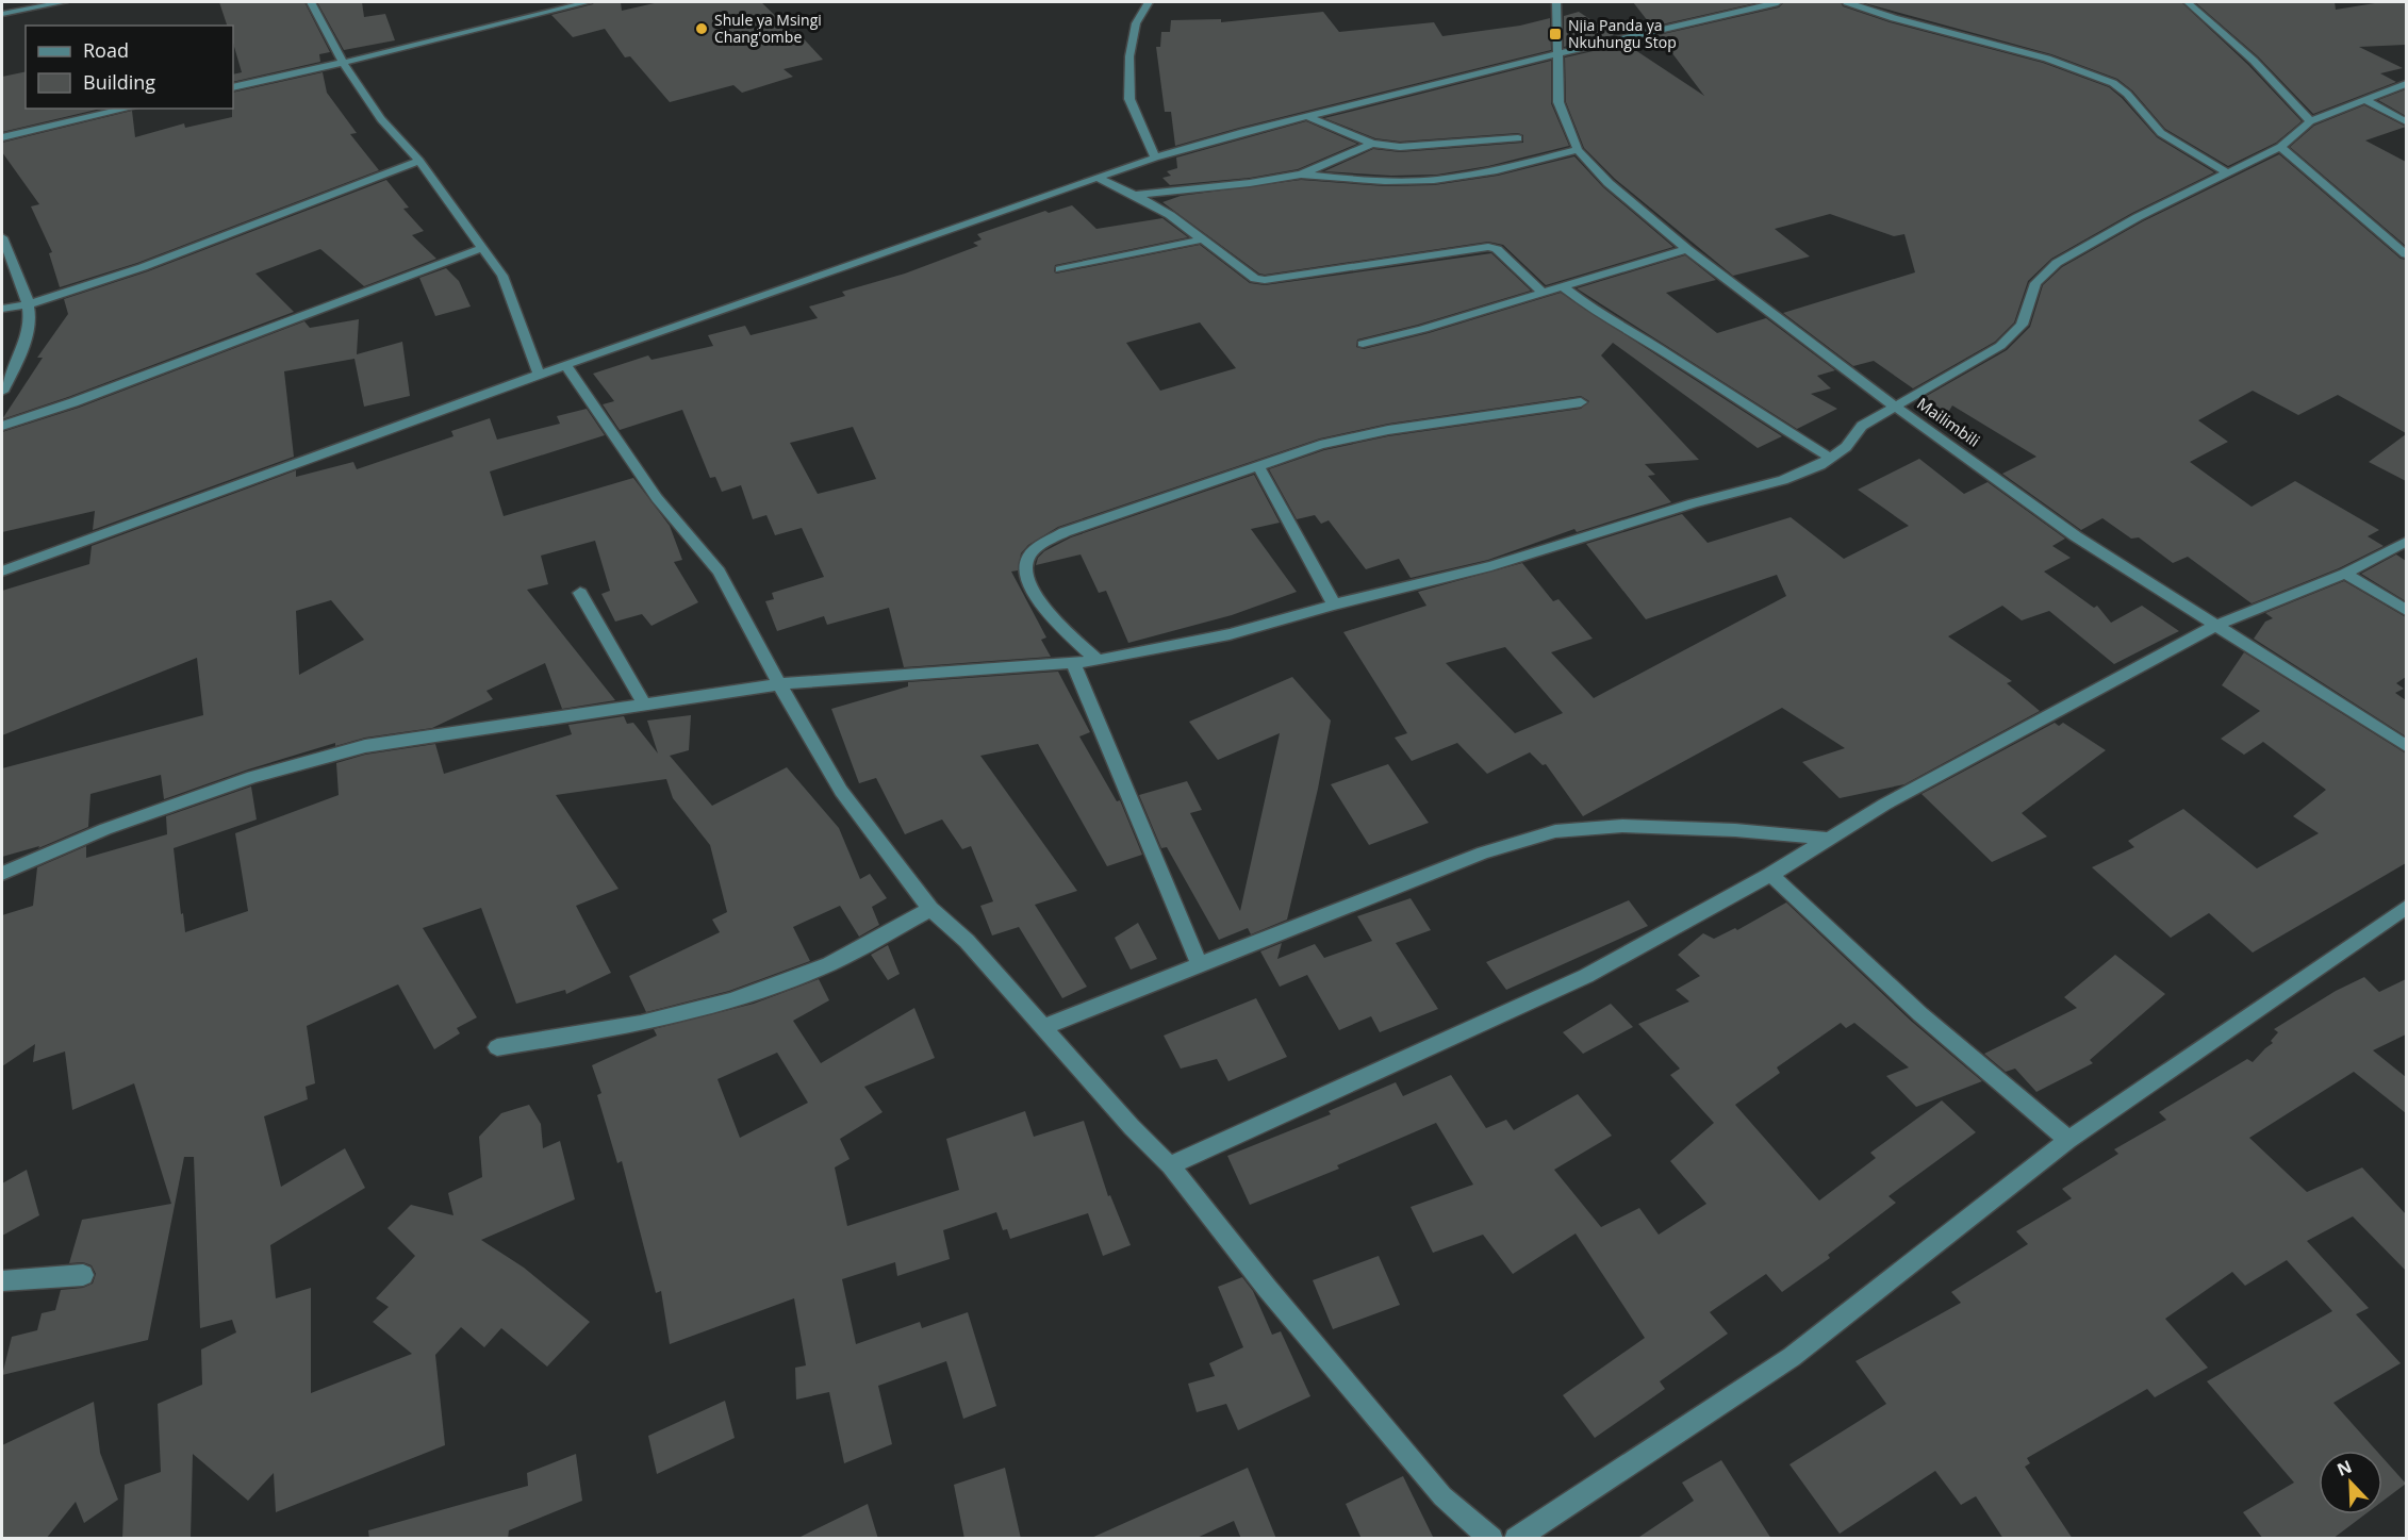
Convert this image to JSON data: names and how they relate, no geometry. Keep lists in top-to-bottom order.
{
  "streets": {
    "street": ["Mailimbili"]
  },
  "places": {
    "other": ["Shule ya Msingi Chang'ombe"],
    "transit": ["Njia Panda ya Nkuhungu Stop"]
  },
  "legend": ["Road", "Building"],
  "north": "top left"
}
